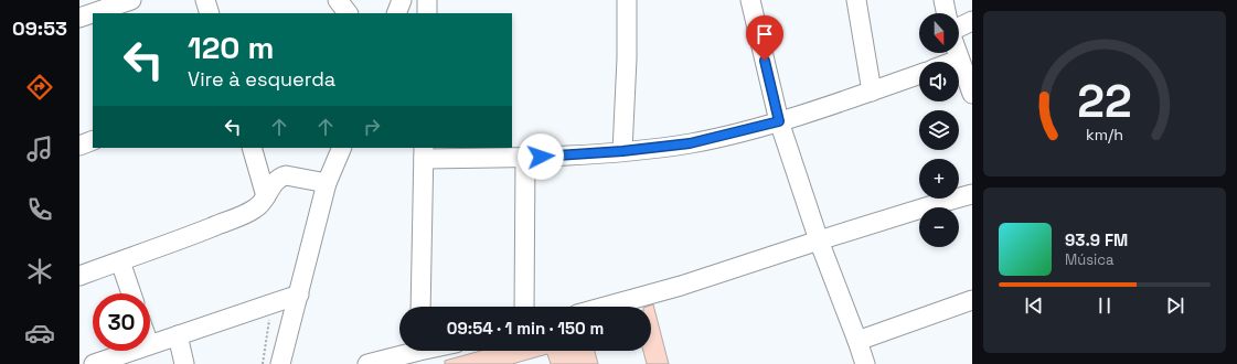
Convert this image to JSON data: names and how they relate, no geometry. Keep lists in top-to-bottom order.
{
  "north": "bottom",
  "page": {
    "tabs": "09:53",
    "map_buttons": ["+", "−"],
    "turn": ["120 m", "Vire à esquerda"],
    "song": ["93.9 FM", "Música"],
    "limit": "30",
    "trip": "09:54 · 1 min · 150 m",
    "gauge": ["22", "km/h"]
  }
}
